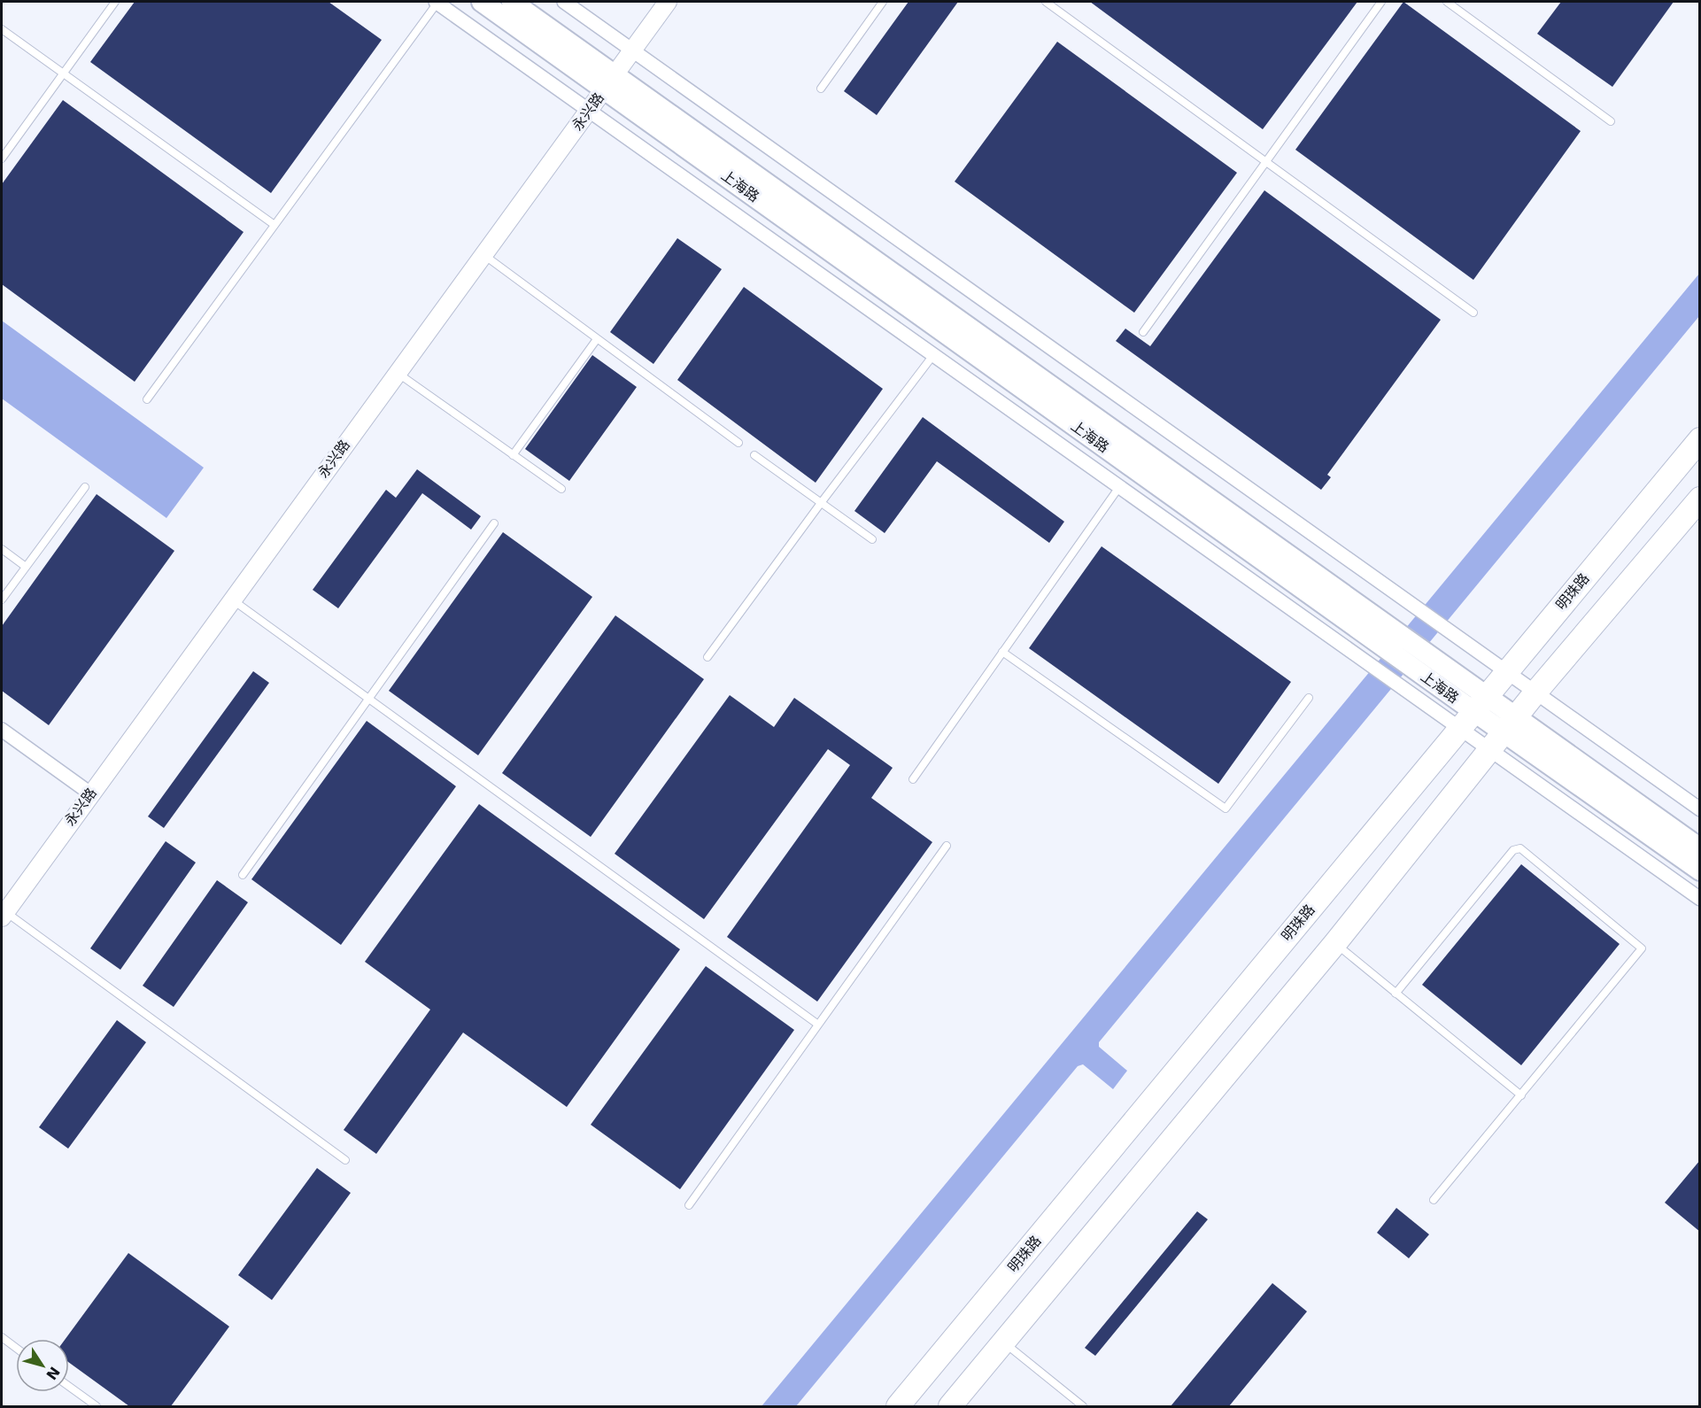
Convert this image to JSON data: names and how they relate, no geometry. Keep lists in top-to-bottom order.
{
  "streets": {
    "main road": ["上海路", "明珠路"],
    "street": ["永兴路"]
  },
  "crossings": [
    ["永兴路", "上海路"],
    ["上海路", "明珠路"]
  ],
  "north": "bottom right"
}
